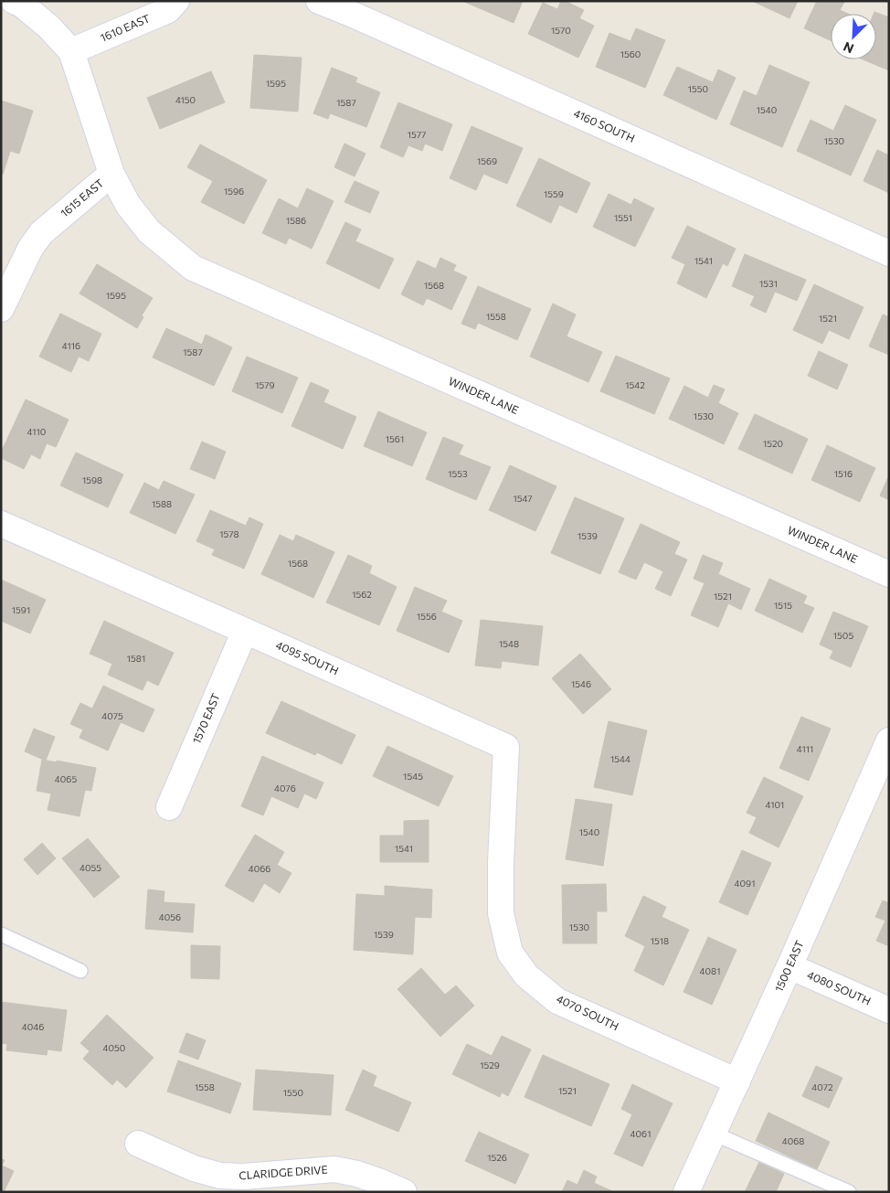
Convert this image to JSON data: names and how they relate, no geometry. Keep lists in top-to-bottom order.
{
  "streets": {
    "street": [
      "1610 EAST",
      "4160 SOUTH",
      "1615 EAST",
      "WINDER LANE",
      "4095 SOUTH",
      "1570 EAST",
      "1500 EAST",
      "4080 SOUTH",
      "4070 SOUTH",
      "CLARIDGE DRIVE"
    ]
  },
  "crossings": [
    ["1610 EAST", "1615 EAST"],
    ["1615 EAST", "WINDER LANE"],
    ["4095 SOUTH", "1570 EAST"],
    ["4095 SOUTH", "4070 SOUTH"],
    ["1500 EAST", "4080 SOUTH"],
    ["1500 EAST", "4070 SOUTH"]
  ],
  "house_numbers": [
    "1570",
    "1560",
    "1595",
    "1550",
    "4150",
    "1587",
    "1540",
    "1577",
    "1530",
    "1569",
    "1596",
    "1559",
    "1551",
    "1586",
    "1541",
    "1531",
    "1568",
    "1595",
    "1558",
    "1521",
    "4116",
    "1587",
    "1579",
    "1542",
    "1530",
    "4110",
    "1561",
    "1520",
    "1553",
    "1516",
    "1598",
    "1547",
    "1588",
    "1578",
    "1539",
    "1568",
    "1562",
    "1521",
    "1515",
    "1591",
    "1556",
    "1505",
    "1548",
    "1581",
    "1546",
    "4075",
    "4111",
    "1544",
    "1545",
    "4065",
    "4076",
    "4101",
    "1540",
    "1541",
    "4055",
    "4066",
    "4091",
    "4056",
    "1530",
    "1539",
    "1518",
    "4081",
    "4046",
    "4050",
    "1529",
    "1558",
    "4072",
    "1521",
    "1550",
    "4061",
    "4068",
    "1526"
  ],
  "north": "bottom left"
}
